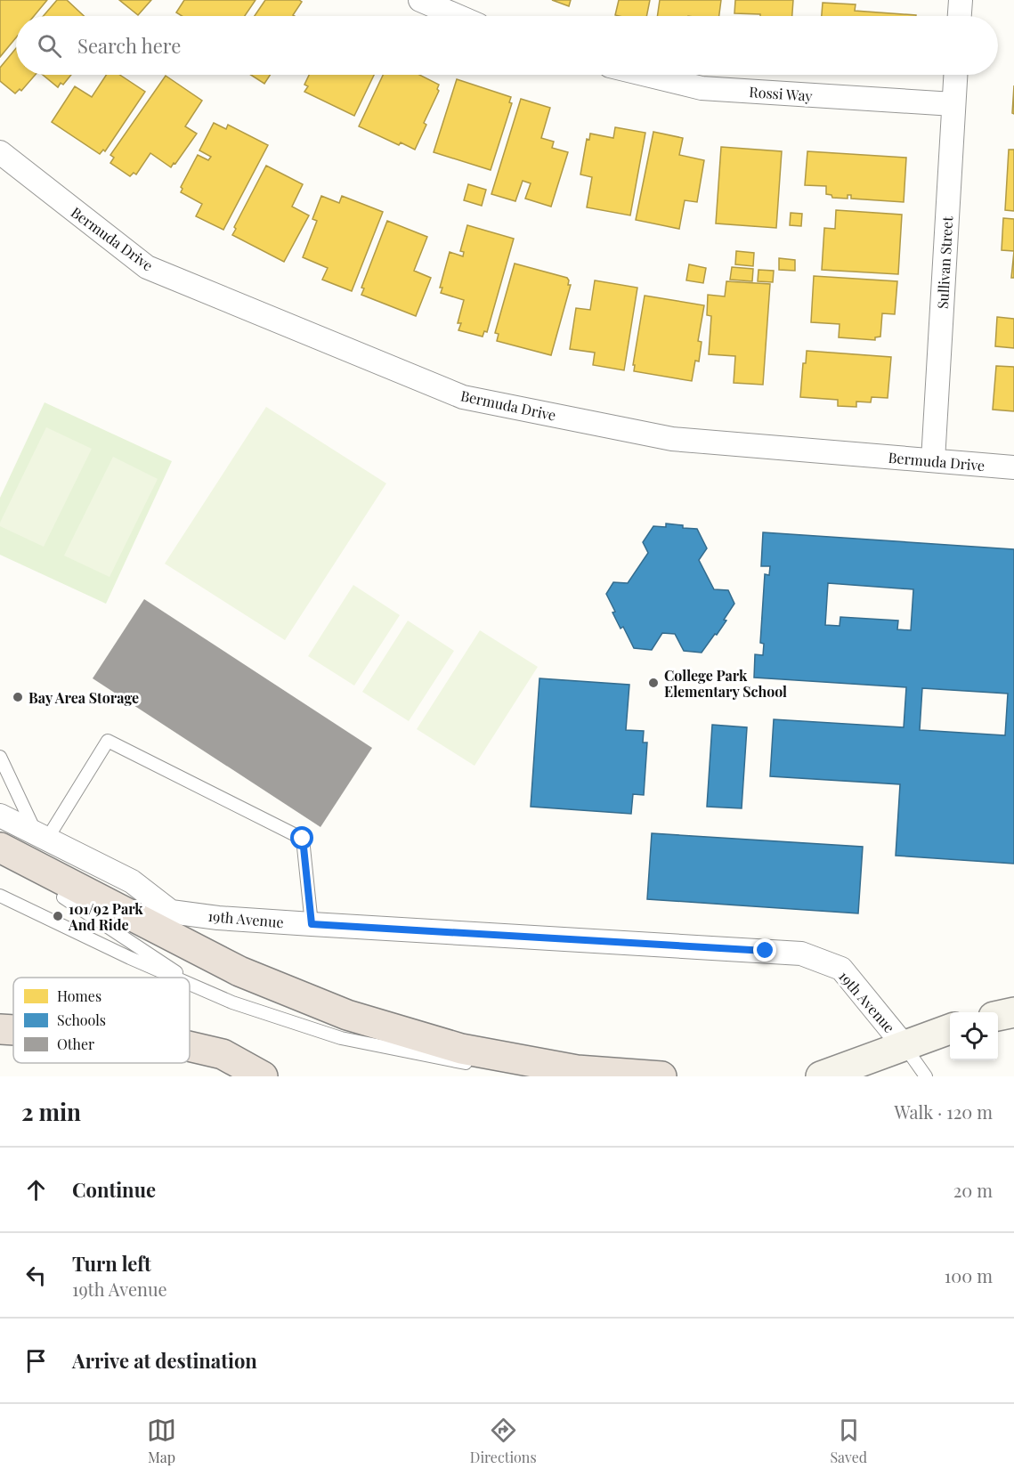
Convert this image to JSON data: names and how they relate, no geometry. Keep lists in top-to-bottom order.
{
  "streets": {
    "main road": ["19th Avenue"],
    "street": ["Rossi Way", "Bermuda Drive", "Sullivan Street"]
  },
  "crossings": [
    ["Rossi Way", "Sullivan Street"],
    ["Bermuda Drive", "Sullivan Street"]
  ],
  "places": ["College Park Elementary School", "Bay Area Storage", "101/92 Park And Ride"],
  "legend": ["Homes", "Schools", "Other"],
  "page": {
    "search": "Search here",
    "heading": ["2 min", "Walk · 120 m"],
    "list": [
      ["Continue", "20 m"],
      ["Turn left", "19th Avenue", "100 m"],
      "Arrive at destination"
    ],
    "nav": ["Map", "Directions", "Saved"]
  }
}
